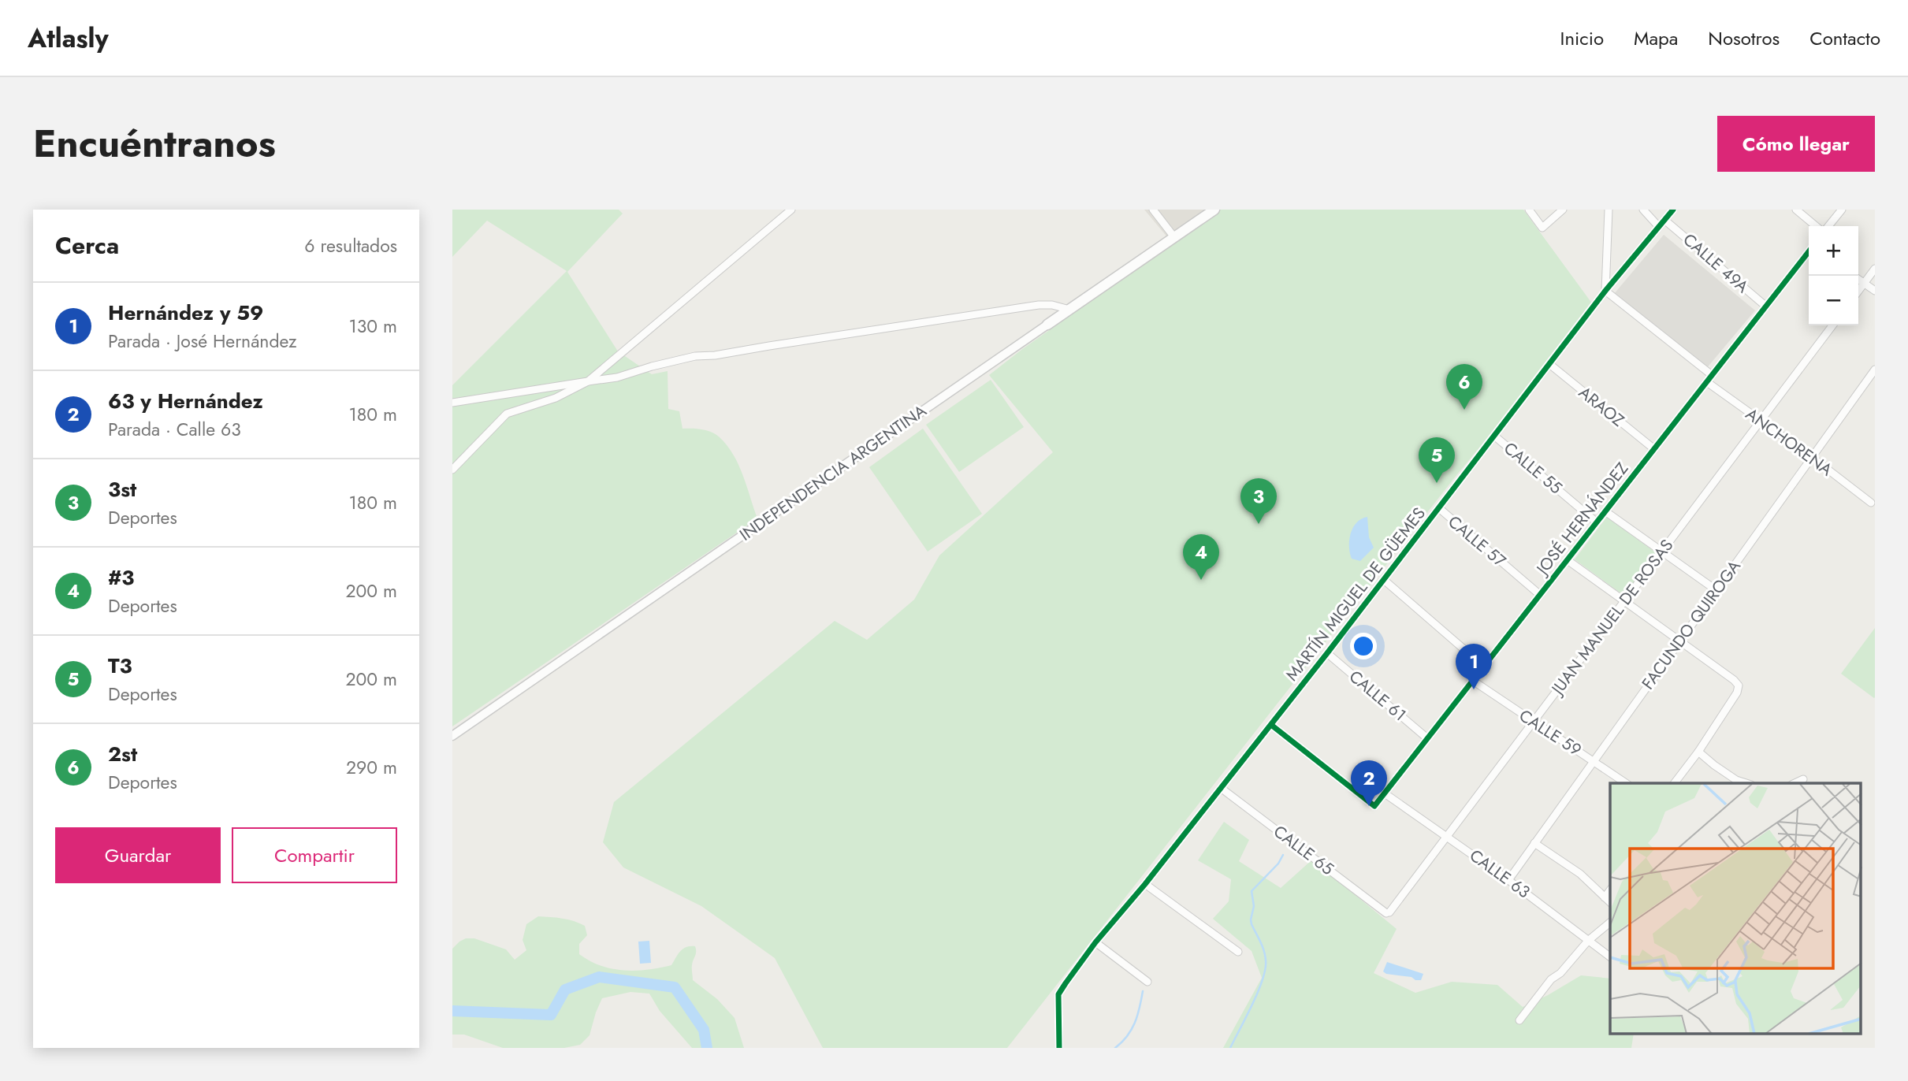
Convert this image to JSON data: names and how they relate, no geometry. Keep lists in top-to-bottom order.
{
  "streets": {
    "main road": ["INDEPENDENCIA ARGENTINA"],
    "street": [
      "CALLE 49A",
      "ARAOZ",
      "ANCHORENA",
      "CALLE 55",
      "JOSÉ HERNÁNDEZ",
      "CALLE 57",
      "MARTÍN MIGUEL DE GÜEMES",
      "JUAN MANUEL DE ROSAS",
      "FACUNDO QUIROGA",
      "CALLE 61",
      "CALLE 59",
      "CALLE 65",
      "CALLE 63"
    ]
  },
  "crossings": [
    ["CALLE 49A", "JOSÉ HERNÁNDEZ"],
    ["CALLE 49A", "MARTÍN MIGUEL DE GÜEMES"],
    ["ARAOZ", "JOSÉ HERNÁNDEZ"],
    ["ARAOZ", "MARTÍN MIGUEL DE GÜEMES"],
    ["ANCHORENA", "JOSÉ HERNÁNDEZ"],
    ["ANCHORENA", "JUAN MANUEL DE ROSAS"],
    ["ANCHORENA", "FACUNDO QUIROGA"],
    ["CALLE 55", "JOSÉ HERNÁNDEZ"],
    ["CALLE 55", "MARTÍN MIGUEL DE GÜEMES"],
    ["JOSÉ HERNÁNDEZ", "CALLE 57"],
    ["JOSÉ HERNÁNDEZ", "MARTÍN MIGUEL DE GÜEMES"],
    ["JOSÉ HERNÁNDEZ", "CALLE 61"],
    ["JOSÉ HERNÁNDEZ", "CALLE 59"],
    ["JOSÉ HERNÁNDEZ", "CALLE 63"],
    ["CALLE 57", "MARTÍN MIGUEL DE GÜEMES"],
    ["MARTÍN MIGUEL DE GÜEMES", "CALLE 61"],
    ["MARTÍN MIGUEL DE GÜEMES", "CALLE 65"],
    ["JUAN MANUEL DE ROSAS", "CALLE 59"],
    ["JUAN MANUEL DE ROSAS", "CALLE 65"],
    ["JUAN MANUEL DE ROSAS", "CALLE 63"],
    ["FACUNDO QUIROGA", "CALLE 59"],
    ["FACUNDO QUIROGA", "CALLE 63"]
  ],
  "page": {
    "header": "Atlasly",
    "nav": [
      "Inicio",
      "Mapa",
      "Nosotros",
      "Contacto"
    ],
    "title": "Encuéntranos",
    "buttons": [
      "Cómo llegar",
      ["Guardar", "Compartir"]
    ],
    "heading": ["Cerca", "6 resultados"],
    "map_buttons": ["+", "−"],
    "list": [
      {
        "mark": "1",
        "name": "Hernández y 59",
        "note": "Parada · José Hernández",
        "value": "130 m"
      },
      {
        "mark": "2",
        "name": "63 y Hernández",
        "note": "Parada · Calle 63",
        "value": "180 m"
      },
      {
        "mark": "3",
        "name": "3st",
        "note": "Deportes",
        "value": "180 m"
      },
      {
        "mark": "4",
        "name": "#3",
        "note": "Deportes",
        "value": "200 m"
      },
      {
        "mark": "5",
        "name": "T3",
        "note": "Deportes",
        "value": "200 m"
      },
      {
        "mark": "6",
        "name": "2st",
        "note": "Deportes",
        "value": "290 m"
      }
    ],
    "pins": [
      "6",
      "5",
      "3",
      "4",
      "1",
      "2"
    ]
  }
}
